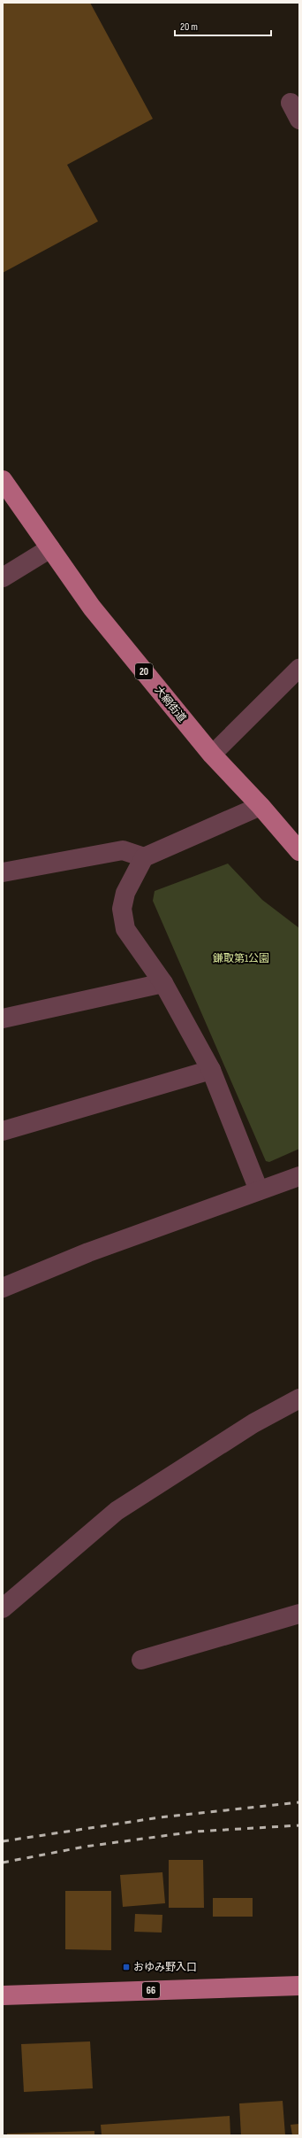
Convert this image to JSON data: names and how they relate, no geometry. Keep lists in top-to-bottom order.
{
  "streets": {
    "main road": ["20", "大網街道", "66"]
  },
  "parks": ["鎌取第1公園"],
  "places": {
    "transit": ["おゆみ野入口"]
  },
  "scale_bar": "20 m"
}
